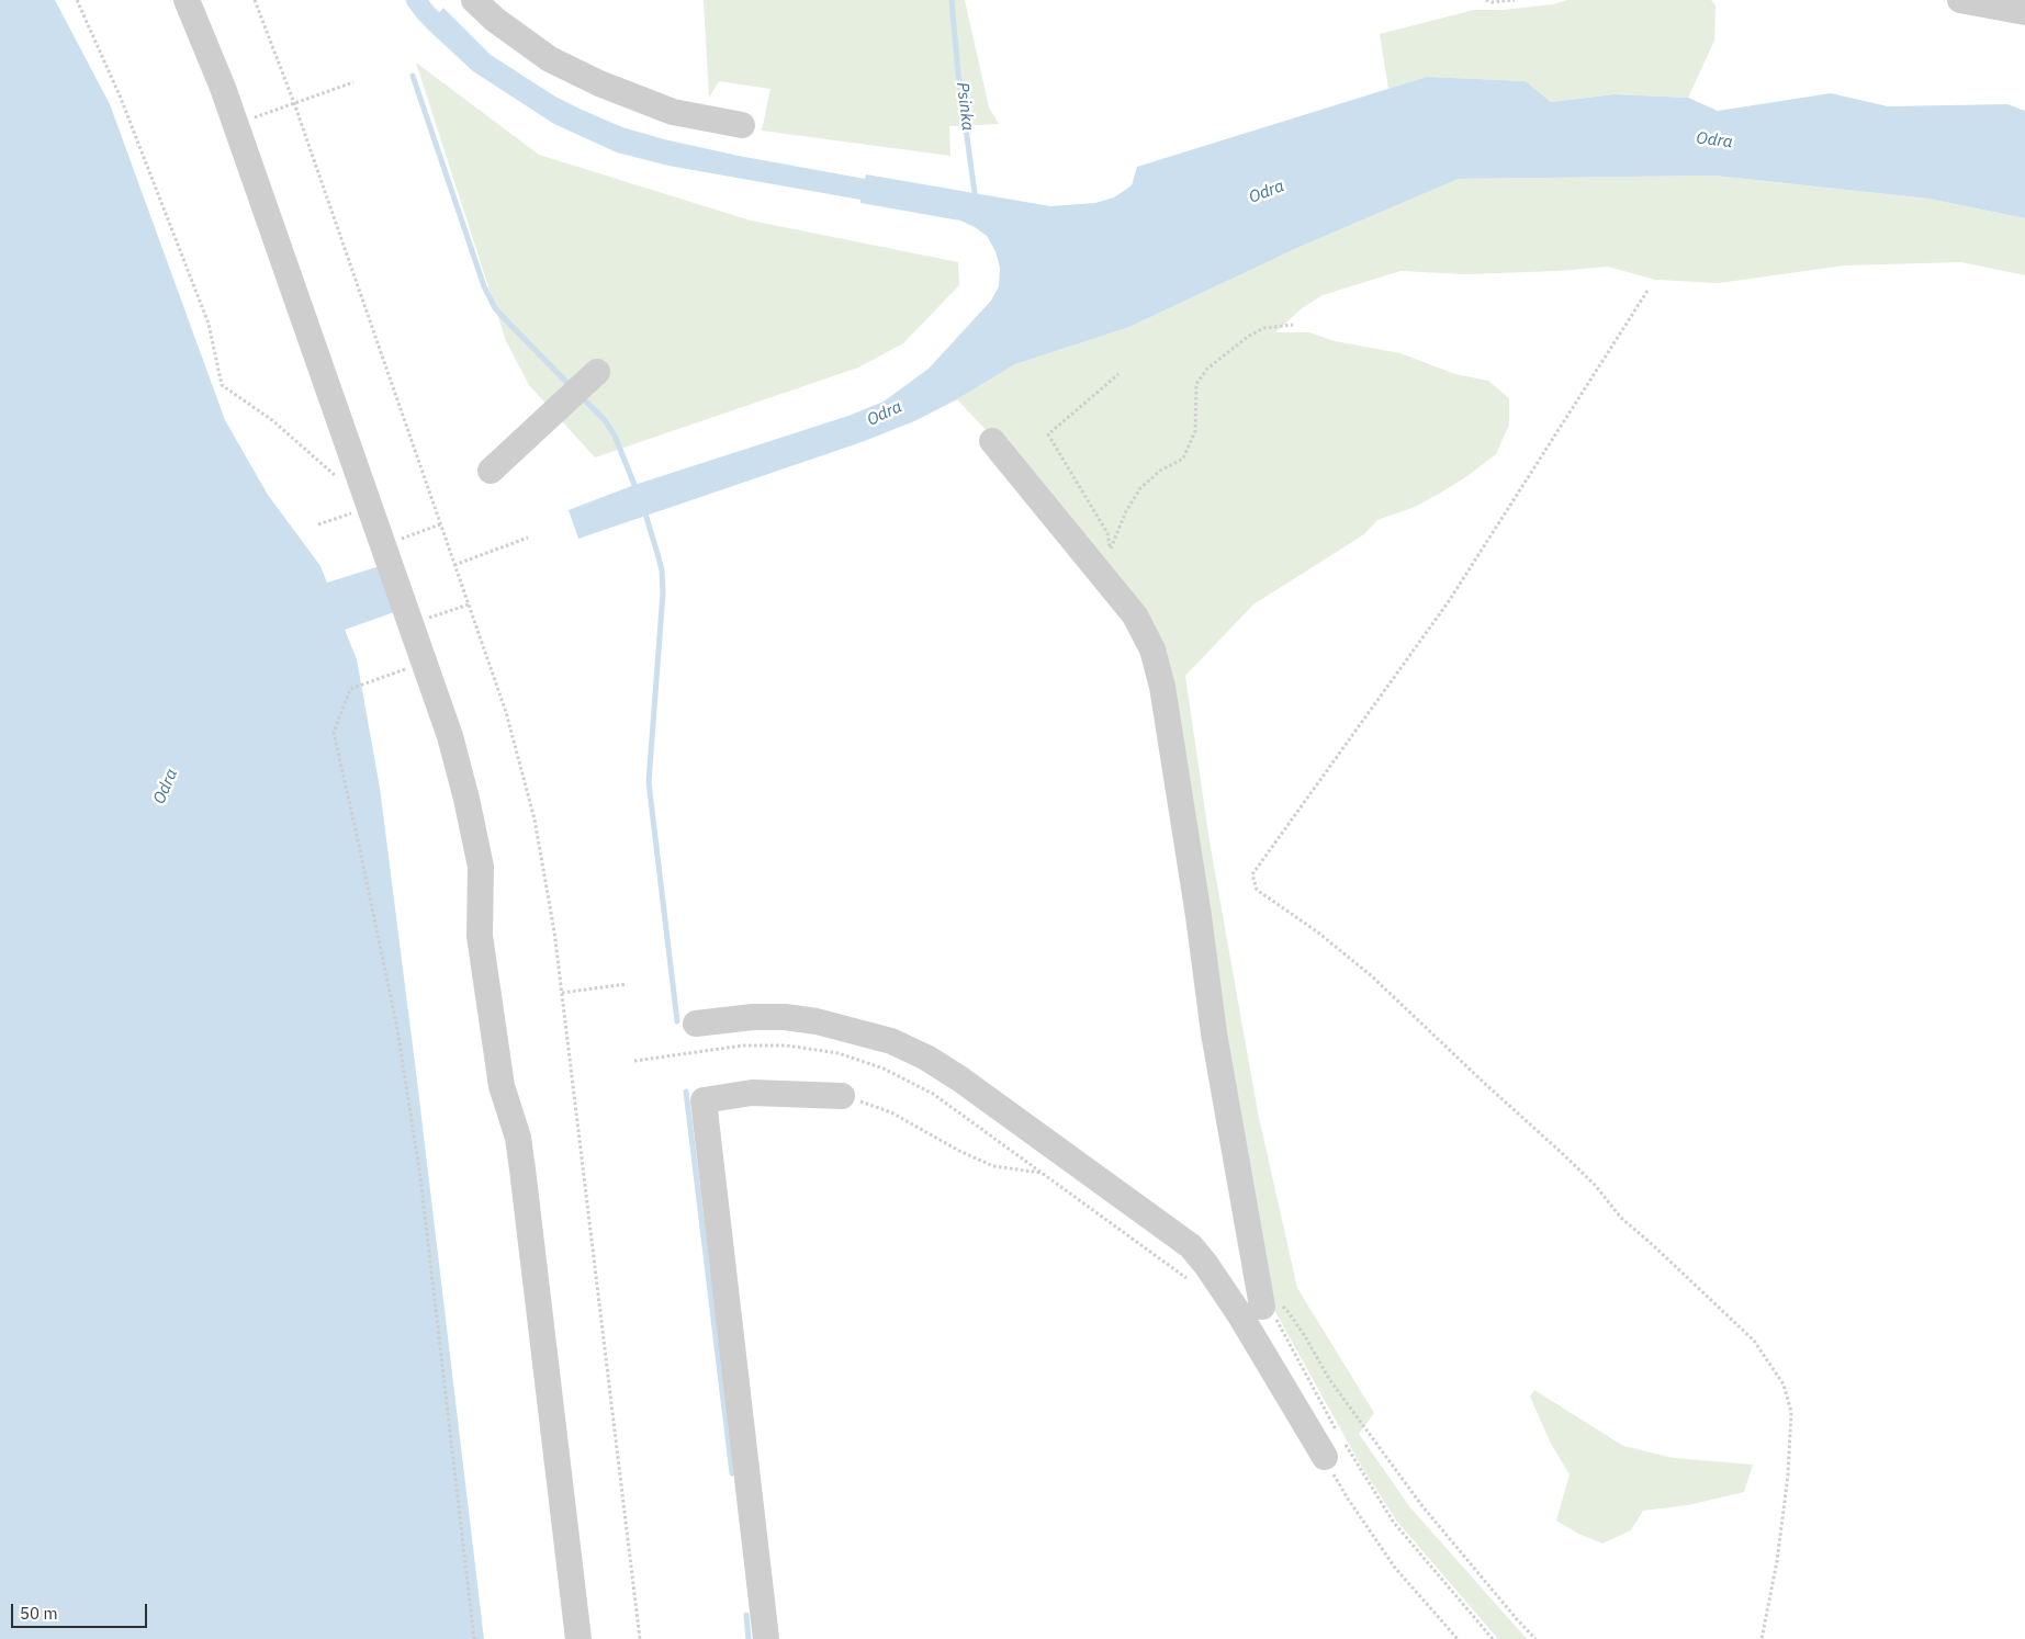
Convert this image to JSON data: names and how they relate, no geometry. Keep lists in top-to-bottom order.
{
  "water": ["Psinka", "Odra"],
  "scale_bar": "50 m"
}
